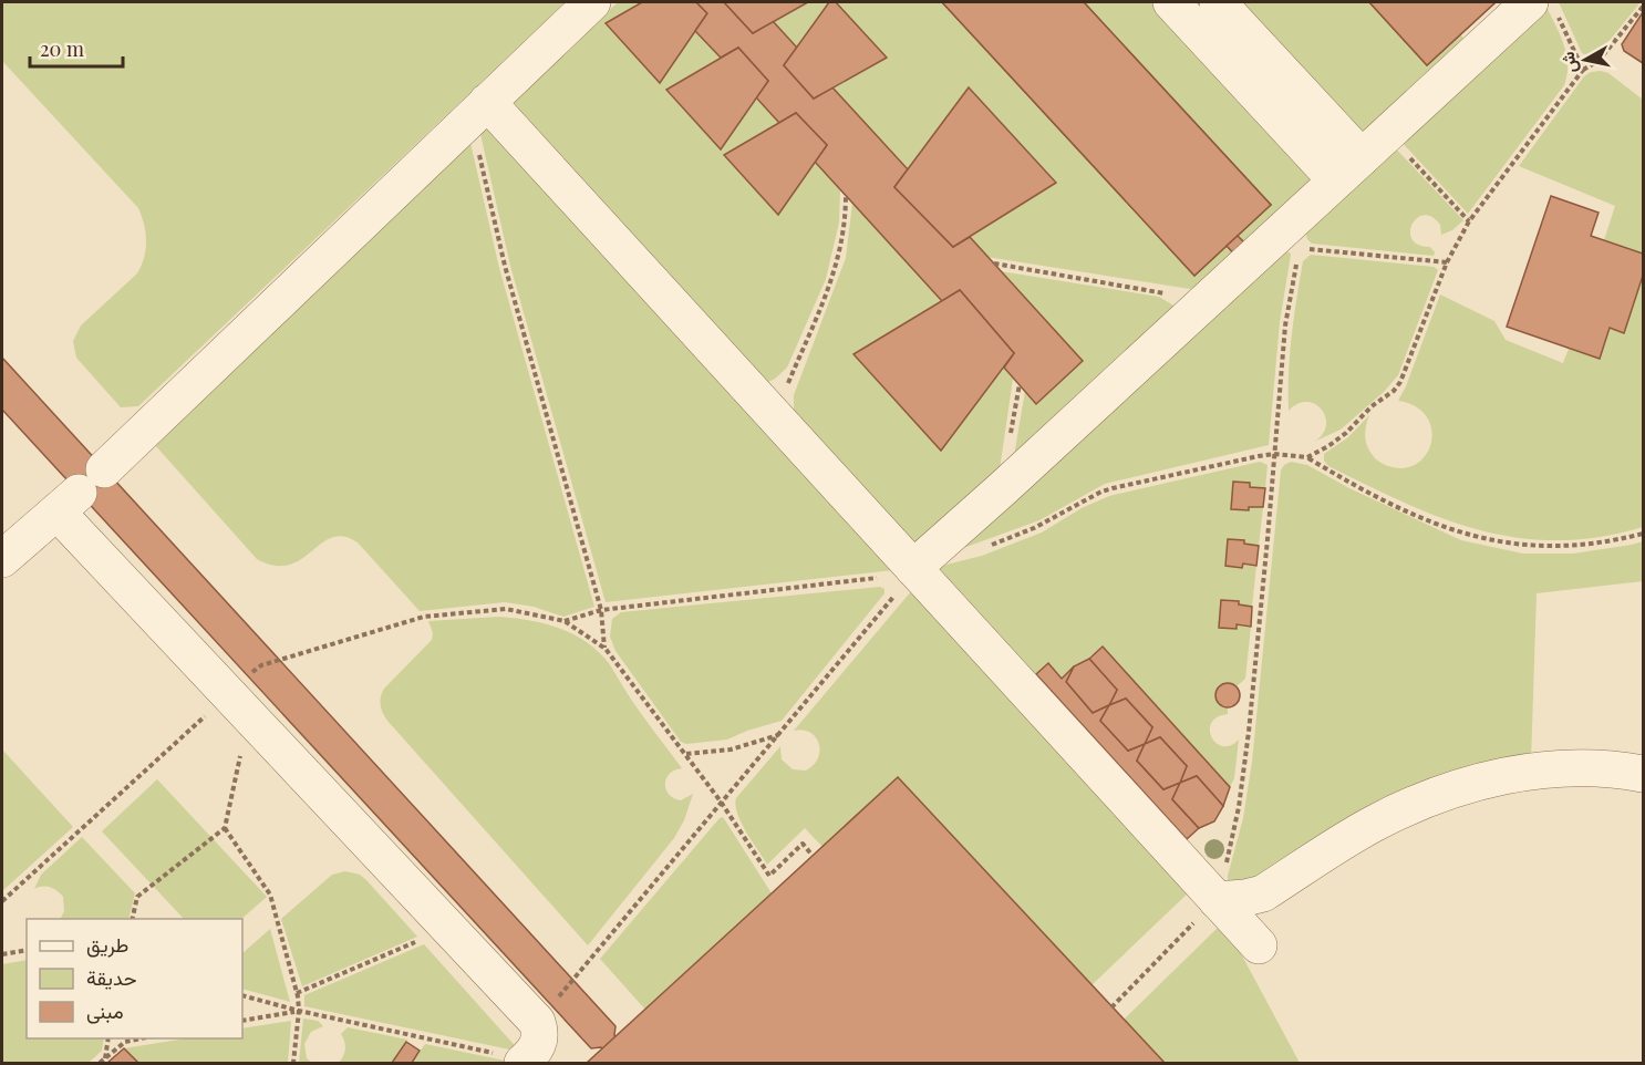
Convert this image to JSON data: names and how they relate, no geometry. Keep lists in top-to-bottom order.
{
  "legend": ["طريق", "حديقة", "مبنى"],
  "scale_bar": "20 m",
  "north": "left"
}
